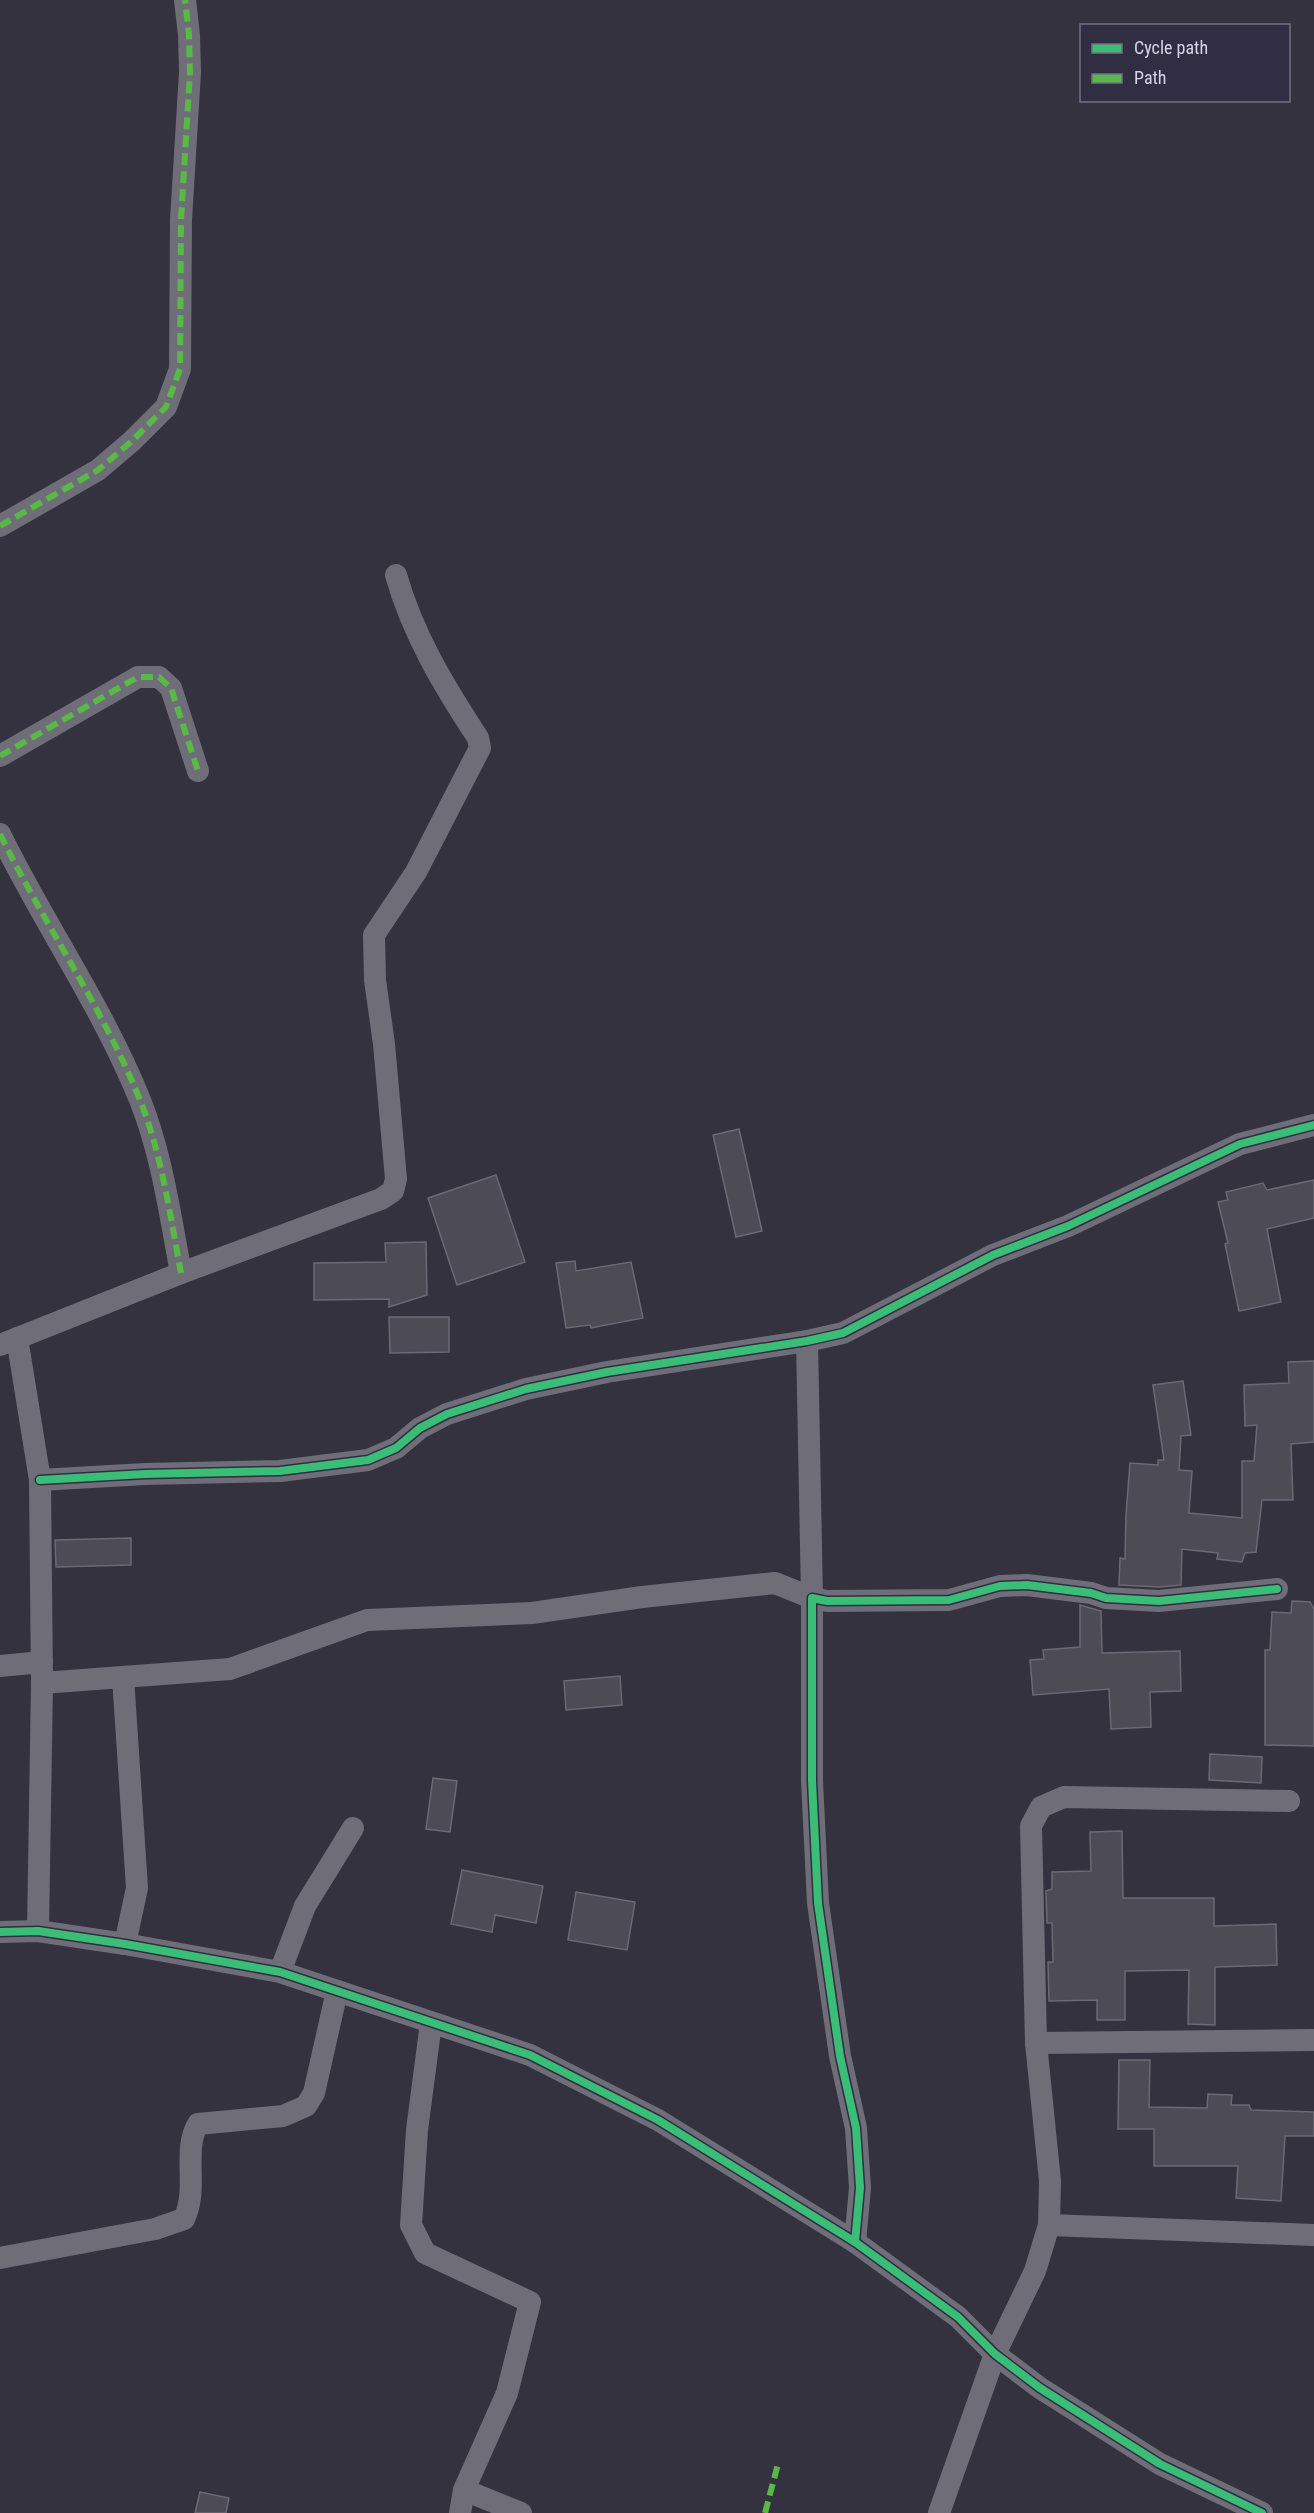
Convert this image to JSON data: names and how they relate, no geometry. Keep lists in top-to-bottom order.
{
  "legend": ["Cycle path", "Path"]
}
